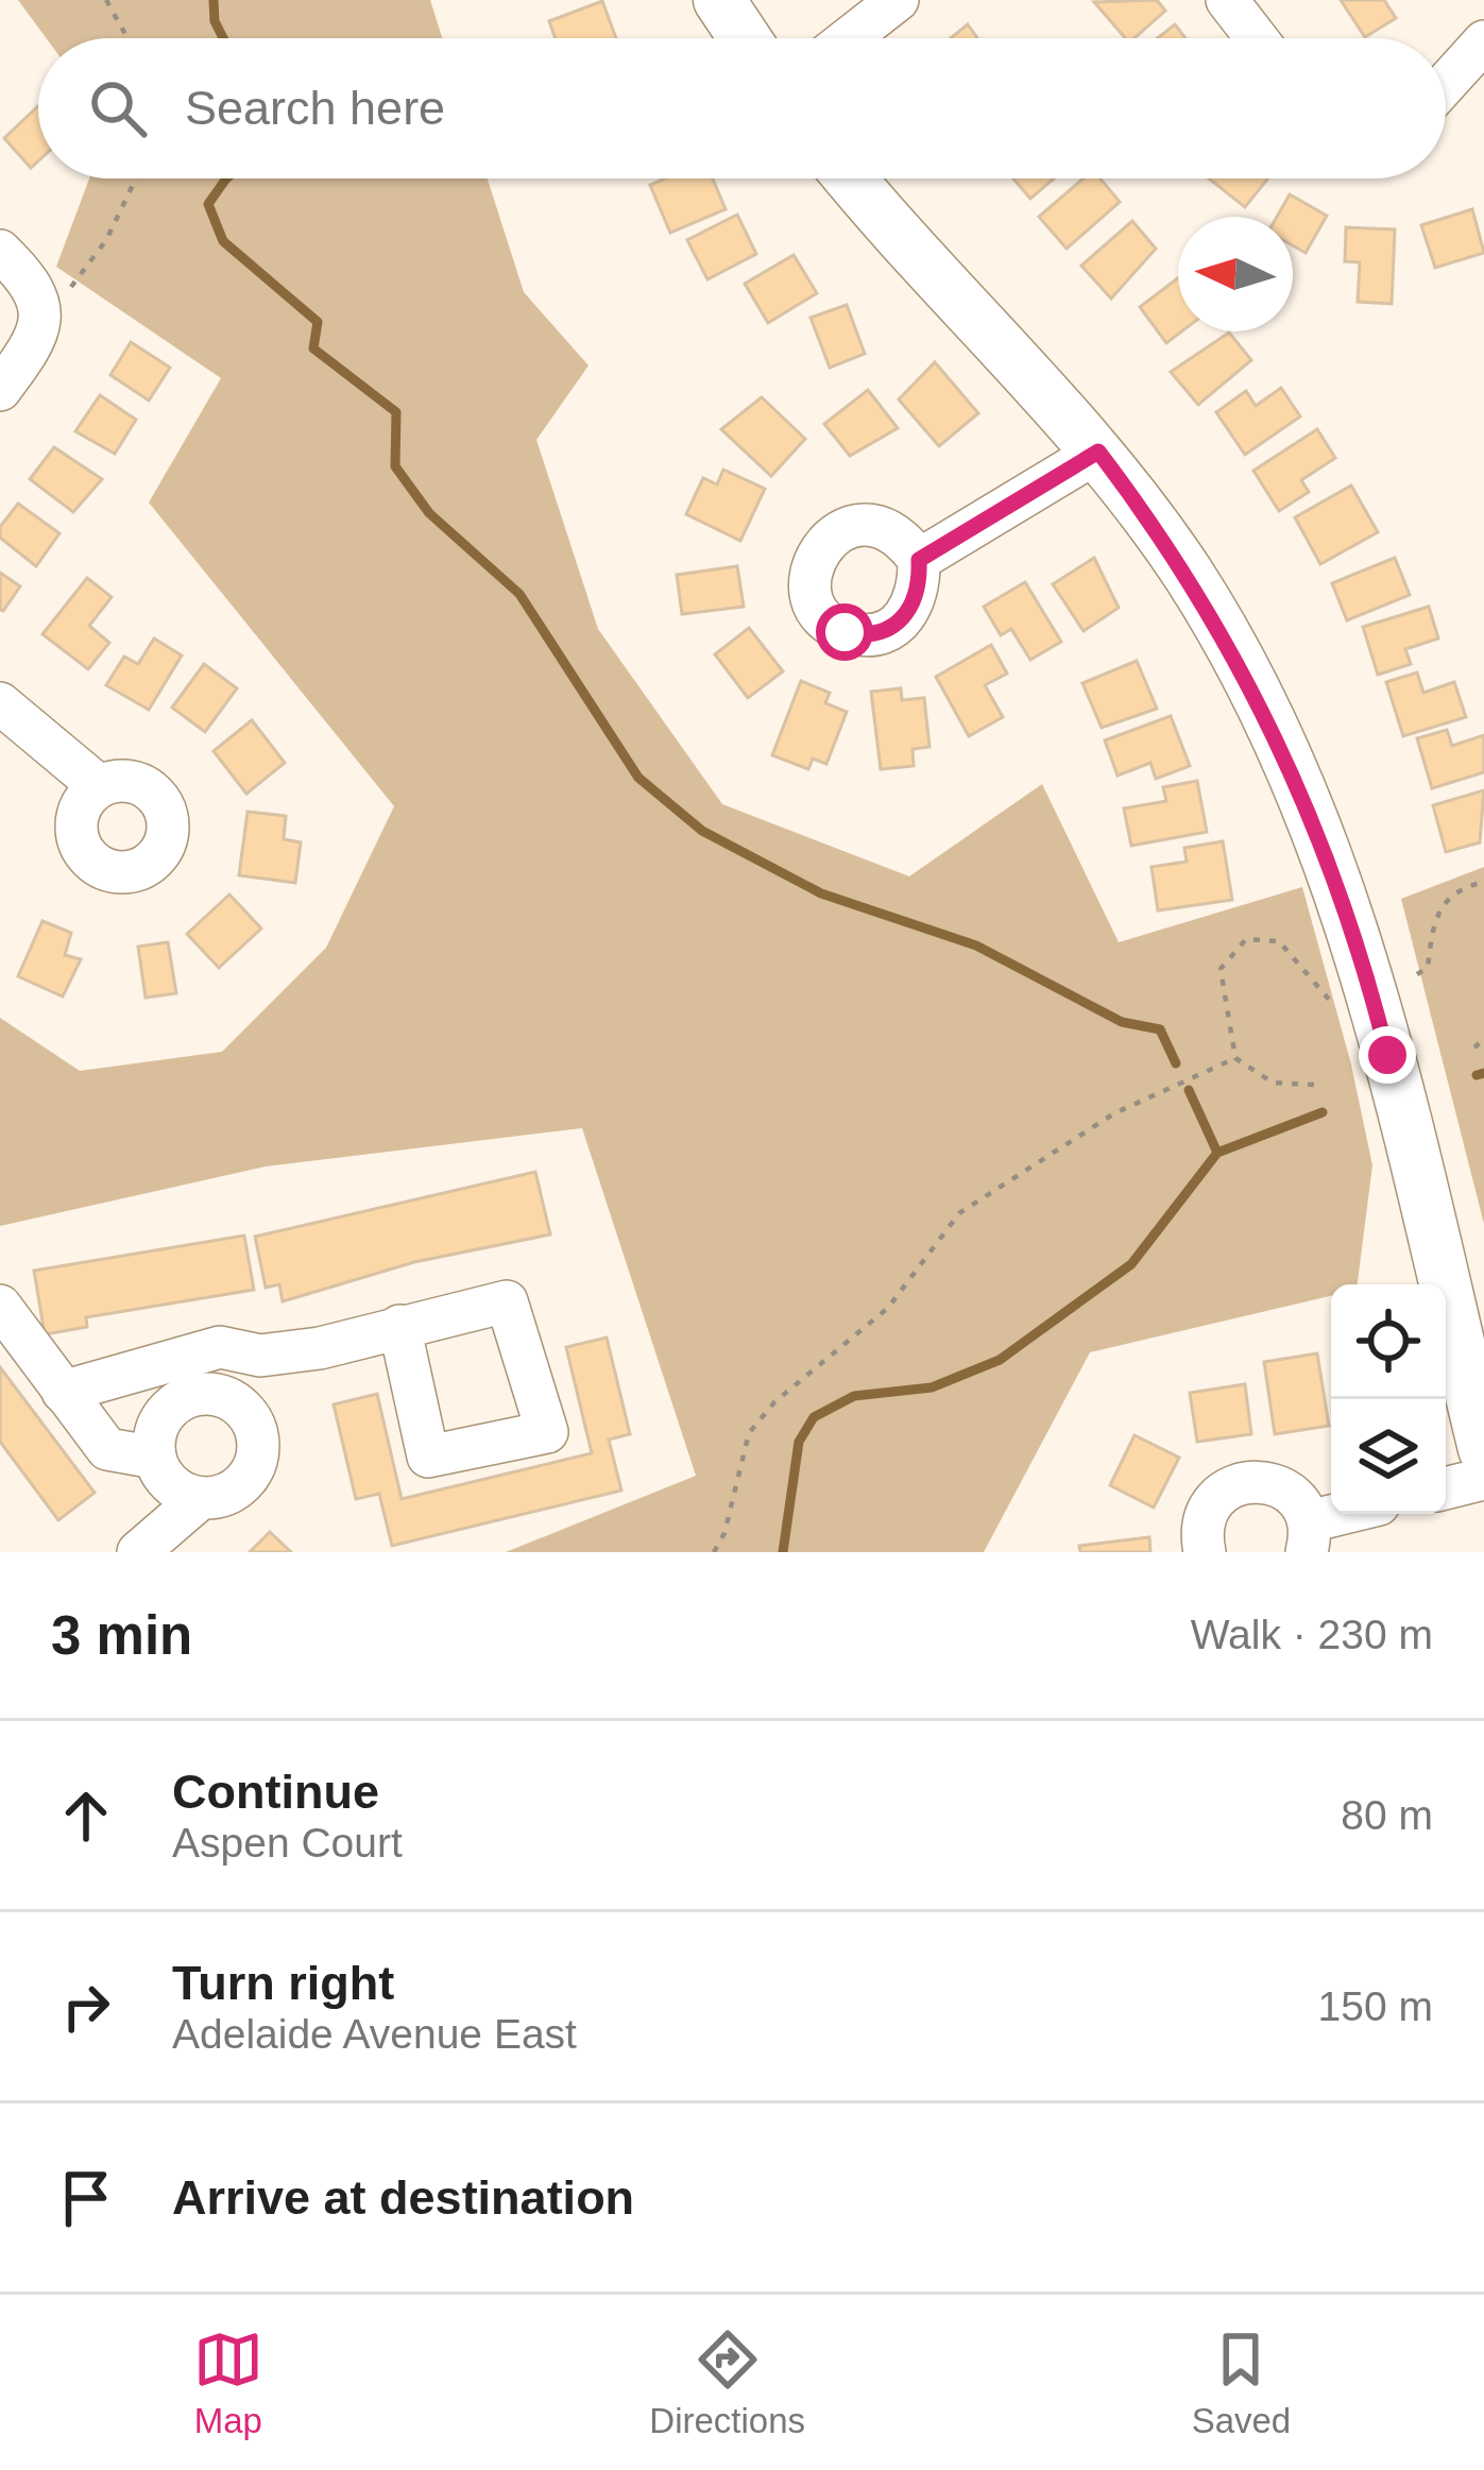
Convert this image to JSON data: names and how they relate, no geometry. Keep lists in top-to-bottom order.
{
  "north": "left",
  "page": {
    "search": "Search here",
    "heading": ["3 min", "Walk · 230 m"],
    "list": [
      ["Continue", "Aspen Court", "80 m"],
      ["Turn right", "Adelaide Avenue East", "150 m"],
      "Arrive at destination"
    ],
    "nav": ["Map", "Directions", "Saved"]
  }
}
